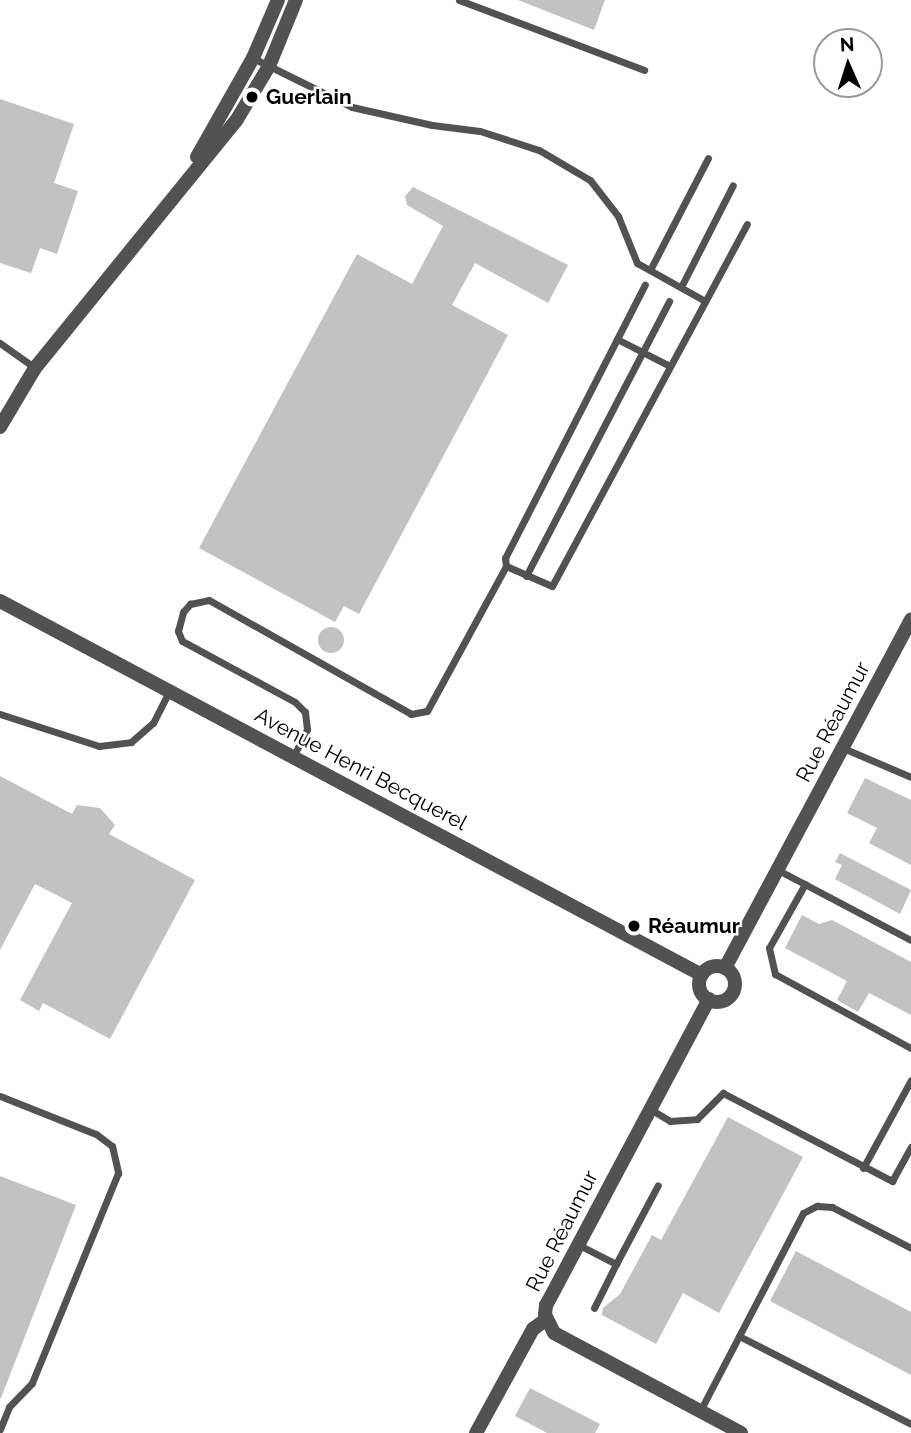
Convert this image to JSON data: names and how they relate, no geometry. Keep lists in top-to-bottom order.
{
  "streets": {
    "street": ["Rue Réaumur", "Avenue Henri Becquerel"]
  },
  "crossings": [
    ["Rue Réaumur", "Avenue Henri Becquerel"]
  ],
  "places": ["Guerlain", "Réaumur"],
  "north": "top"
}
